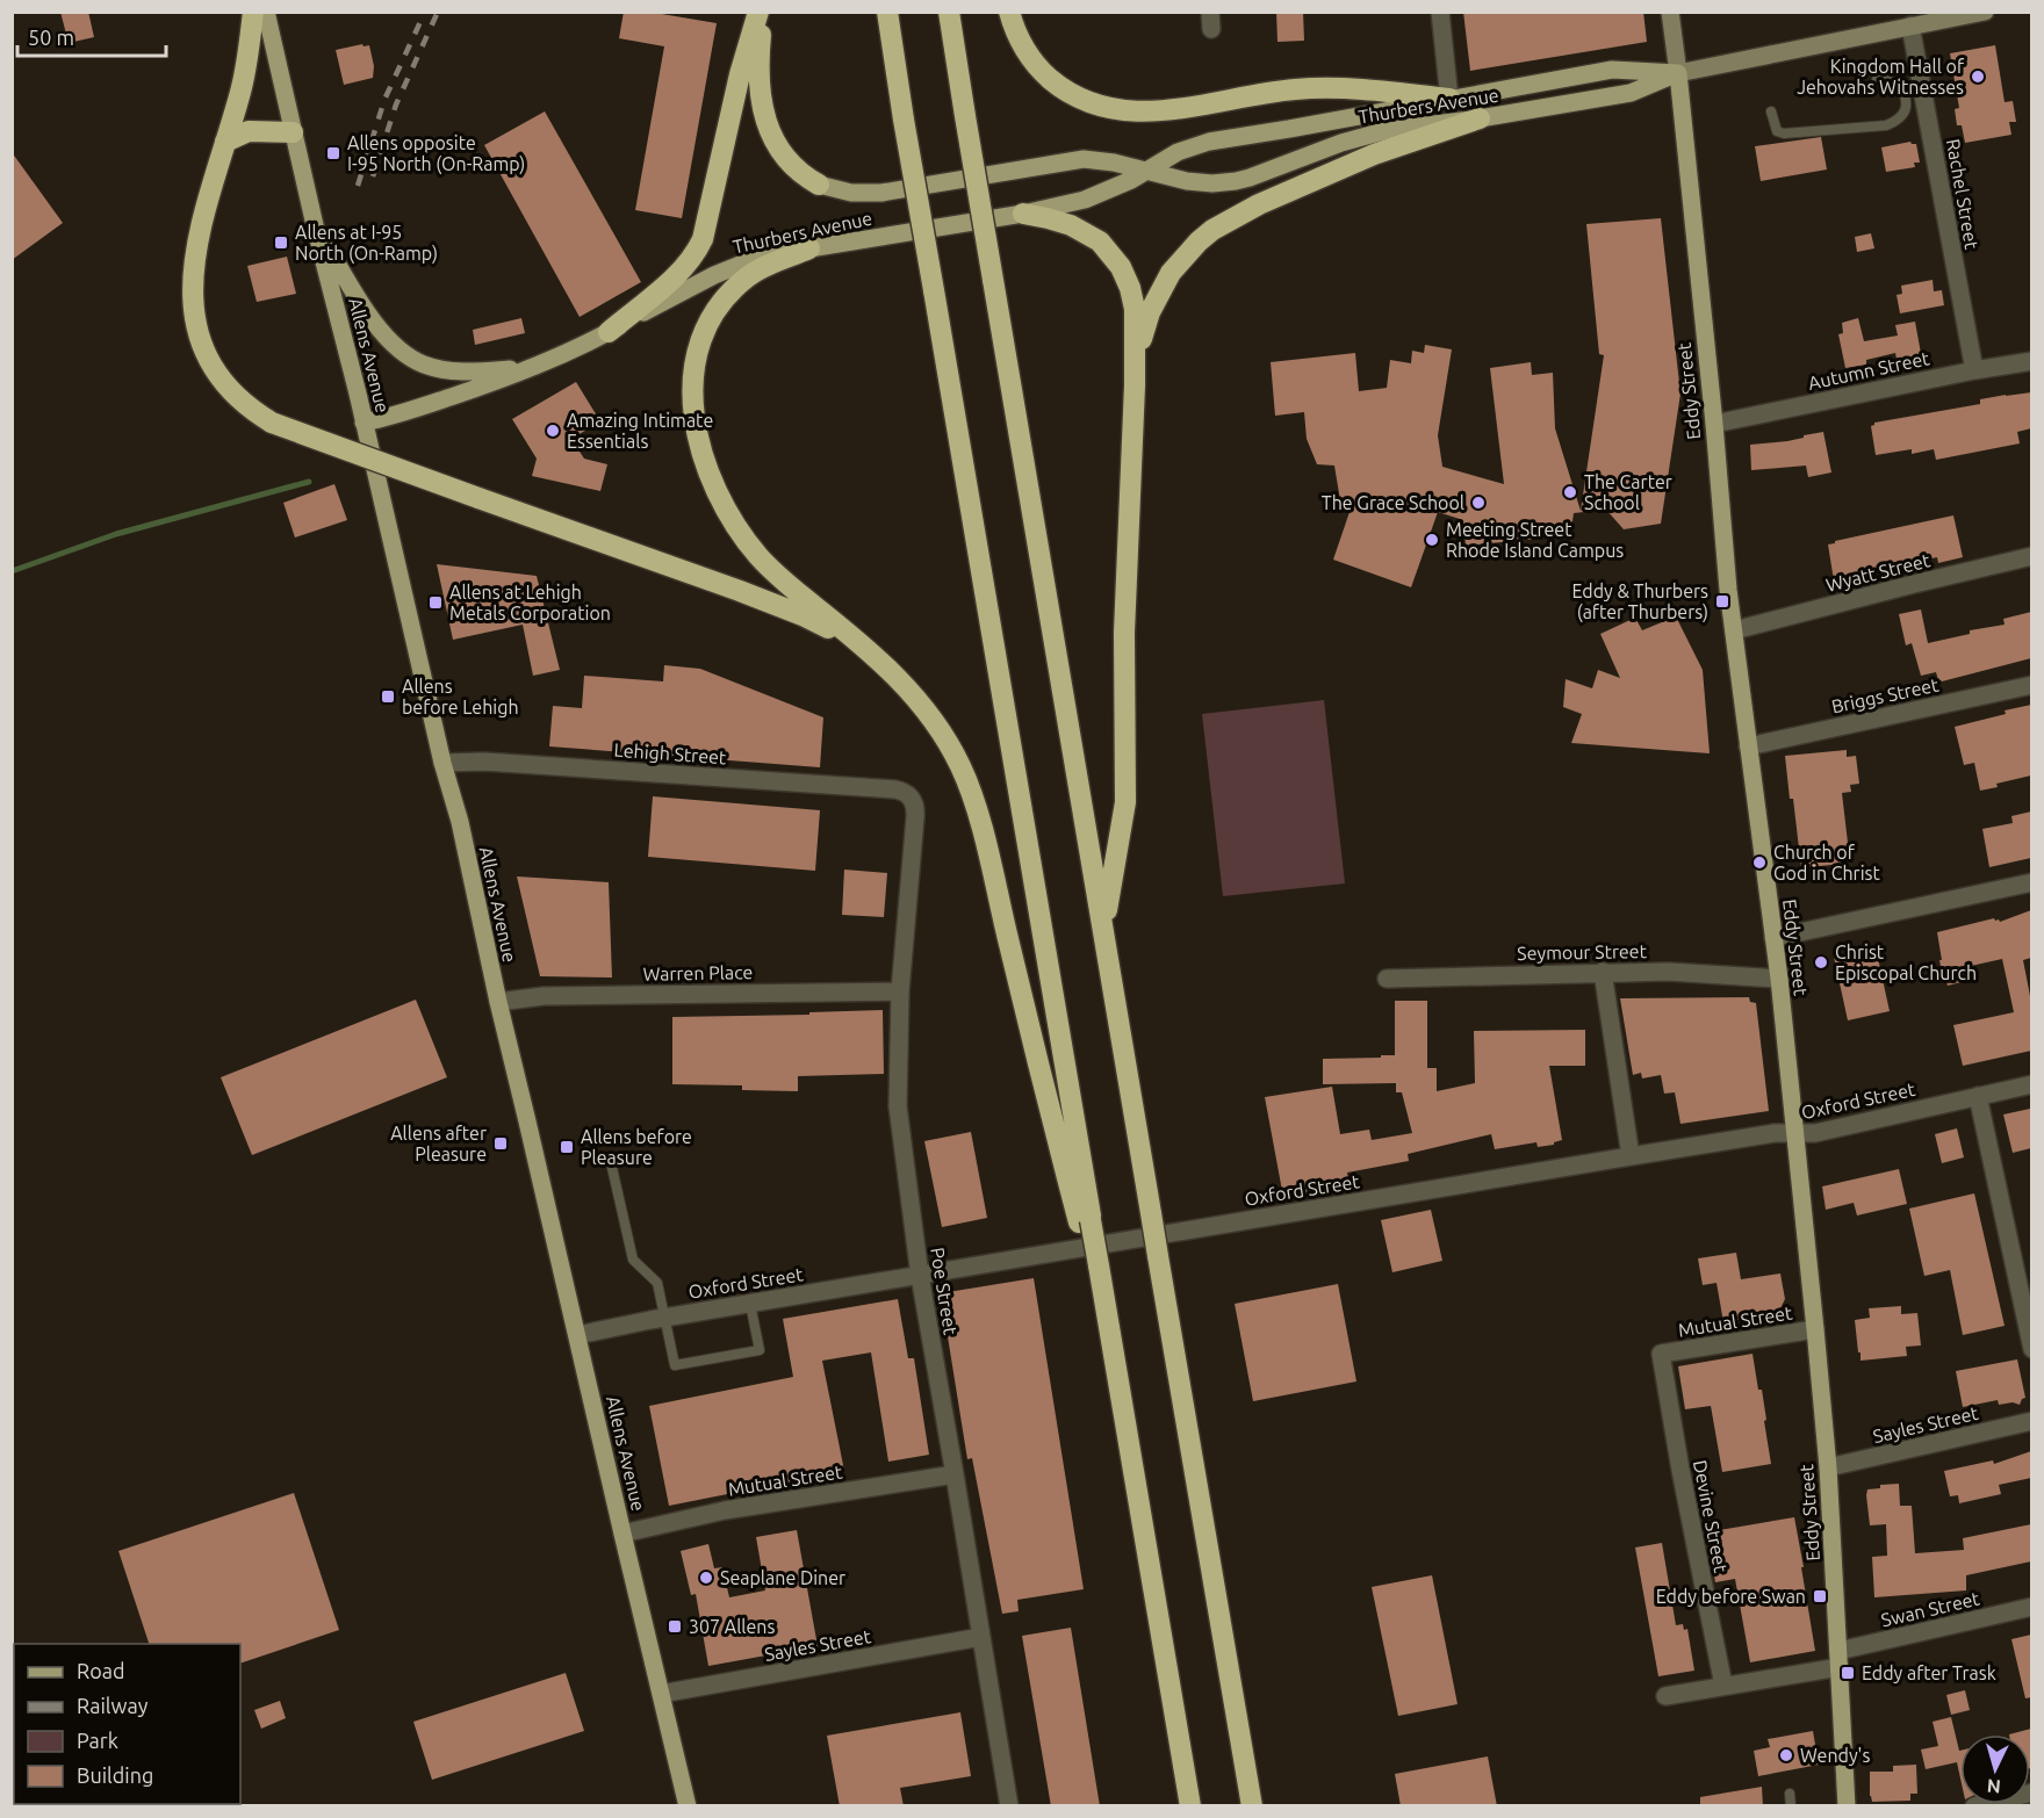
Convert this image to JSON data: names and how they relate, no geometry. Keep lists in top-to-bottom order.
{
  "streets": {
    "main road": ["Thurbers Avenue", "Allens Avenue", "Eddy Street"],
    "street": [
      "Rachel Street",
      "Autumn Street",
      "Wyatt Street",
      "Briggs Street",
      "Lehigh Street",
      "Seymour Street",
      "Warren Place",
      "Oxford Street",
      "Poe Street",
      "Mutual Street",
      "Sayles Street",
      "Devine Street",
      "Swan Street"
    ]
  },
  "crossings": [
    ["Thurbers Avenue", "Rachel Street"],
    ["Thurbers Avenue", "Allens Avenue"],
    ["Thurbers Avenue", "Eddy Street"],
    ["Rachel Street", "Autumn Street"],
    ["Allens Avenue", "Lehigh Street"],
    ["Allens Avenue", "Warren Place"],
    ["Allens Avenue", "Oxford Street"],
    ["Allens Avenue", "Mutual Street"],
    ["Allens Avenue", "Sayles Street"],
    ["Autumn Street", "Eddy Street"],
    ["Eddy Street", "Wyatt Street"],
    ["Eddy Street", "Briggs Street"],
    ["Eddy Street", "Seymour Street"],
    ["Eddy Street", "Oxford Street"],
    ["Eddy Street", "Mutual Street"],
    ["Eddy Street", "Sayles Street"],
    ["Eddy Street", "Swan Street"],
    ["Lehigh Street", "Poe Street"],
    ["Warren Place", "Poe Street"],
    ["Oxford Street", "Poe Street"],
    ["Poe Street", "Mutual Street"],
    ["Poe Street", "Sayles Street"],
    ["Mutual Street", "Devine Street"],
    ["Devine Street", "Swan Street"]
  ],
  "places": {
    "other": [
      "Kingdom Hall of Jehovahs Witnesses",
      "Amazing Intimate Essentials",
      "The Carter School",
      "The Grace School",
      "Meeting Street Rhode Island Campus",
      "Church of God in Christ",
      "Christ Episcopal Church",
      "Seaplane Diner",
      "Wendy's"
    ],
    "transit": [
      "Allens opposite I-95 North (On-Ramp)",
      "Allens at I-95 North (On-Ramp)",
      "Eddy & Thurbers (after Thurbers)",
      "Allens at Lehigh Metals Corporation",
      "Allens before Lehigh",
      "Allens after Pleasure",
      "Allens before Pleasure",
      "Eddy before Swan",
      "307 Allens",
      "Eddy after Trask"
    ]
  },
  "legend": [
    "Road",
    "Railway",
    "Park",
    "Building"
  ],
  "scale_bar": "50 m",
  "north": "bottom"
}
